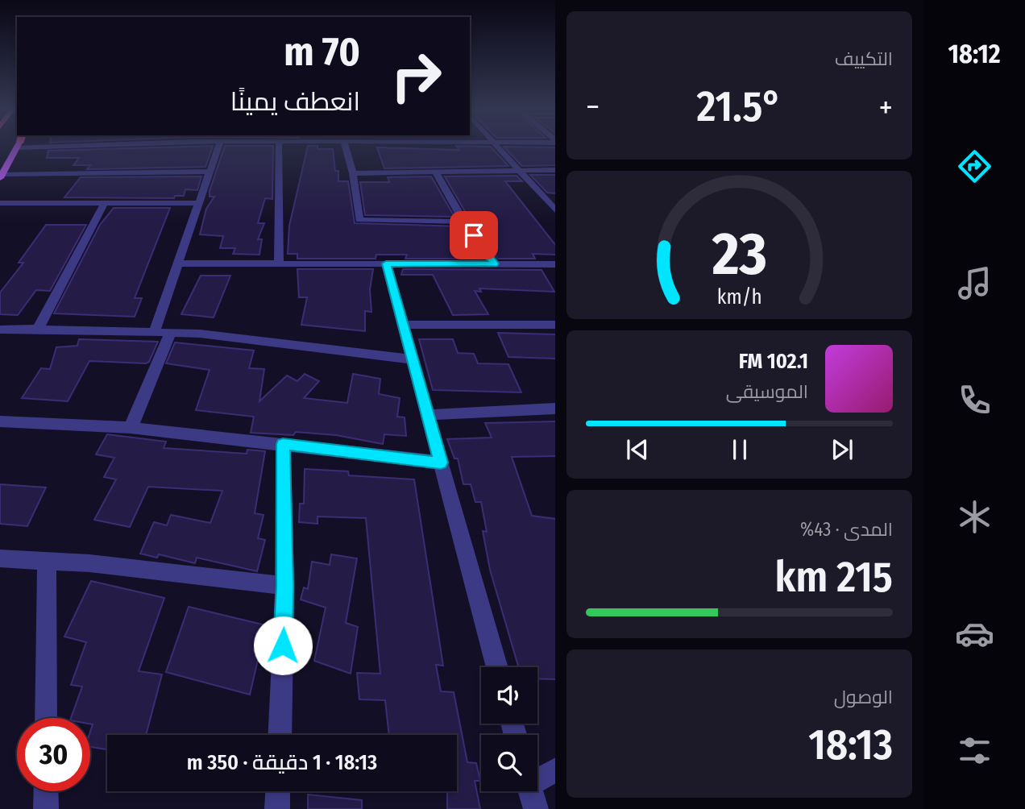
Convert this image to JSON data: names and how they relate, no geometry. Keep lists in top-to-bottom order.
{
  "page": {
    "tabs": "18:12",
    "tile": [
      "التكييف",
      ["المدى · 43%", "215 km"],
      ["الوصول", "18:13"]
    ],
    "turn": ["70 m", "انعطف يمينًا"],
    "heat": ["−", "21.5°", "+"],
    "song": ["102.1 FM", "الموسيقى"],
    "limit": "30",
    "trip": "18:13 · 1 دقيقة · 350 m",
    "gauge": ["23", "km/h"]
  }
}
